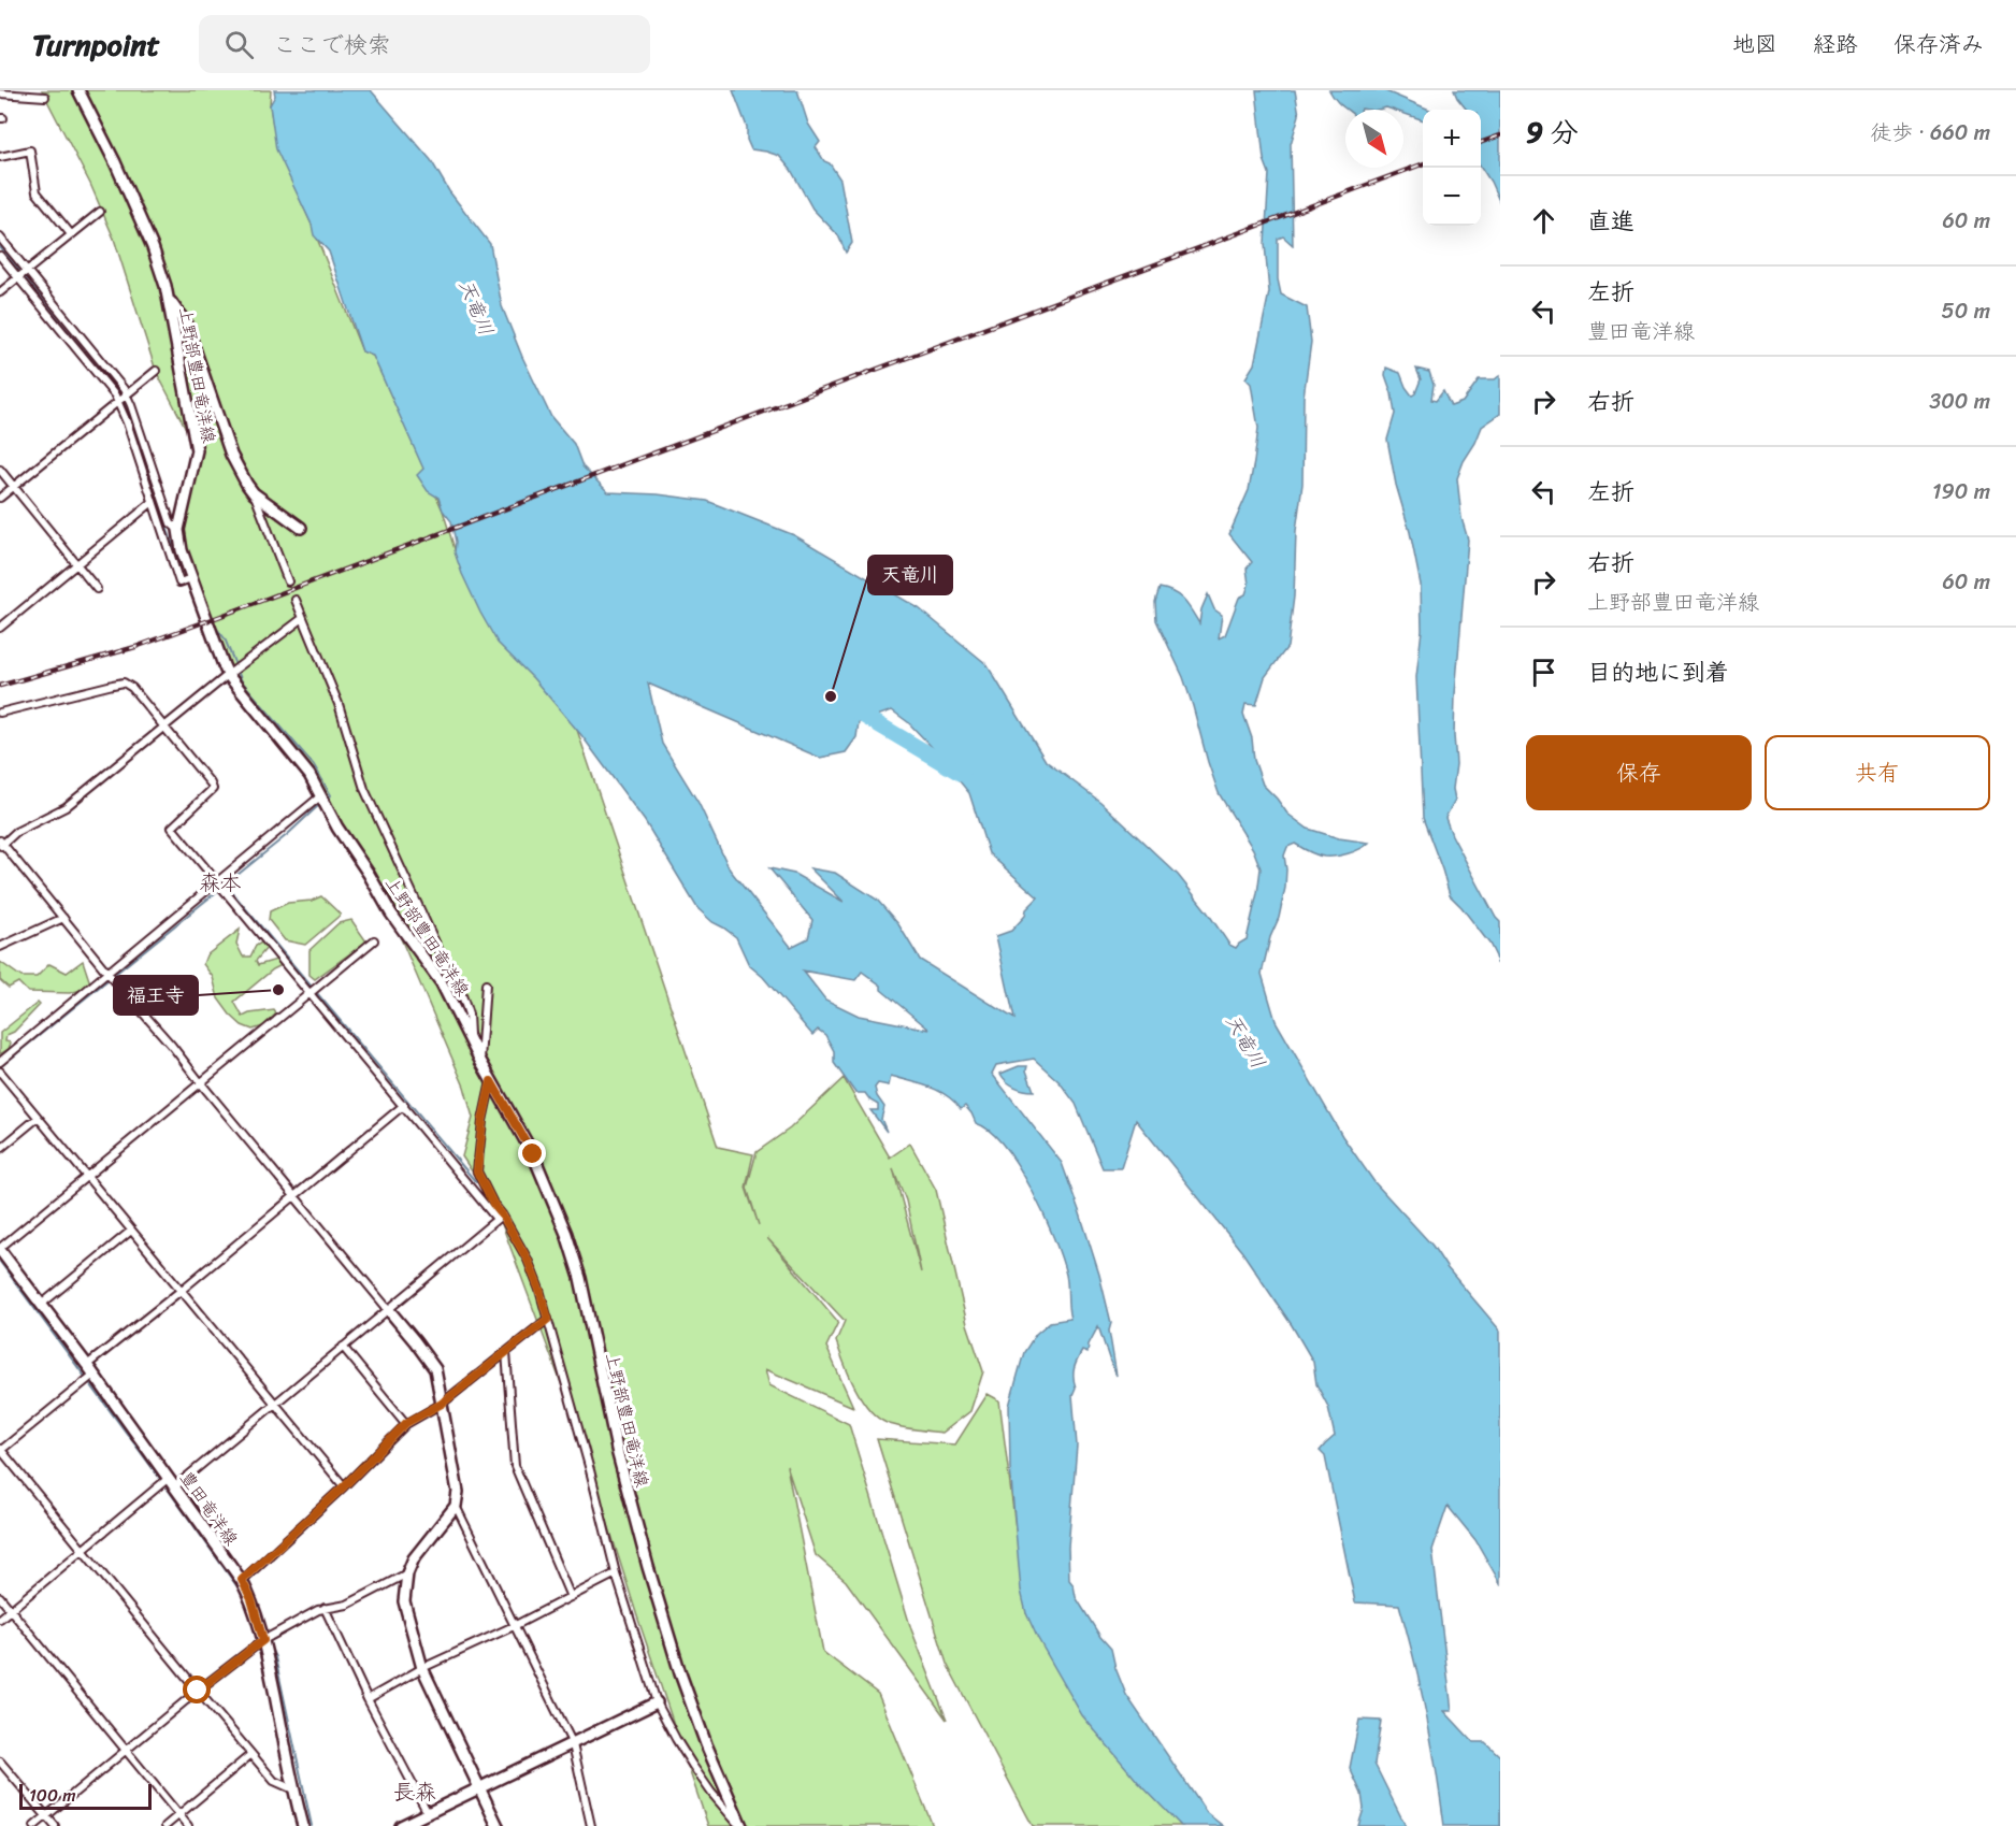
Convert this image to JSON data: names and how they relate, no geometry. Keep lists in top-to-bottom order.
{
  "streets": {
    "main road": ["上野部豊田竜洋線", "豊田竜洋線"]
  },
  "districts": ["森本", "長森"],
  "water": ["天竜川"],
  "places": ["天竜川", "福王寺"],
  "scale_bar": "100 m",
  "north": "bottom right",
  "page": {
    "header": "Turnpoint",
    "search": "ここで検索",
    "nav": ["地図", "経路", "保存済み"],
    "heading": ["9 分", "徒歩 · 660 m"],
    "map_buttons": ["+", "−"],
    "list": [
      ["直進", "60 m"],
      ["左折", "豊田竜洋線", "50 m"],
      ["右折", "300 m"],
      ["左折", "190 m"],
      ["右折", "上野部豊田竜洋線", "60 m"],
      "目的地に到着"
    ],
    "buttons": ["保存", "共有"],
    "scale": "100 m"
  }
}
